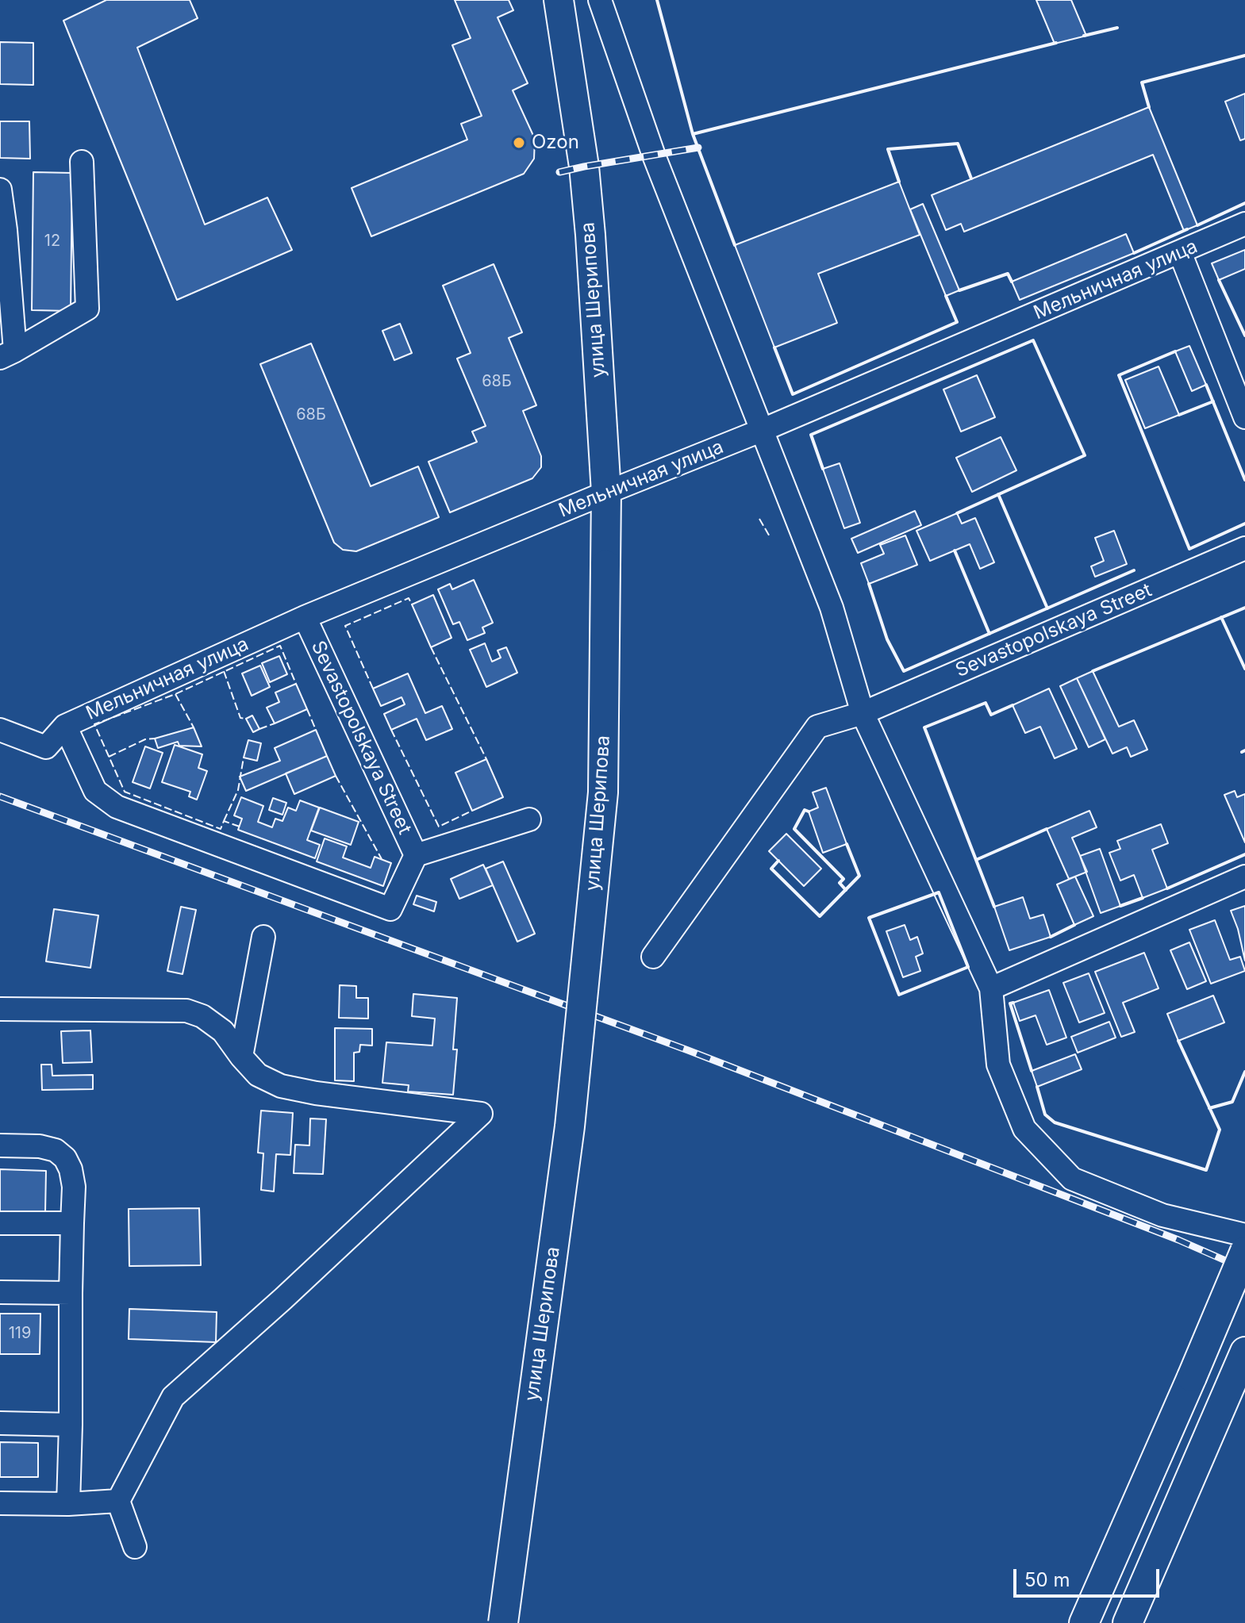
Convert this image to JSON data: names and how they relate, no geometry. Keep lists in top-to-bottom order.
{
  "streets": {
    "main road": ["улица Шерипова"],
    "street": ["Мельничная улица", "Sevastopolskaya Street"]
  },
  "crossings": [
    ["Мельничная улица", "улица Шерипова"],
    ["Мельничная улица", "Sevastopolskaya Street"]
  ],
  "places": ["Ozon"],
  "house_numbers": [
    "12",
    "68Б",
    "68Б",
    "119"
  ],
  "scale_bar": "50 m"
}
